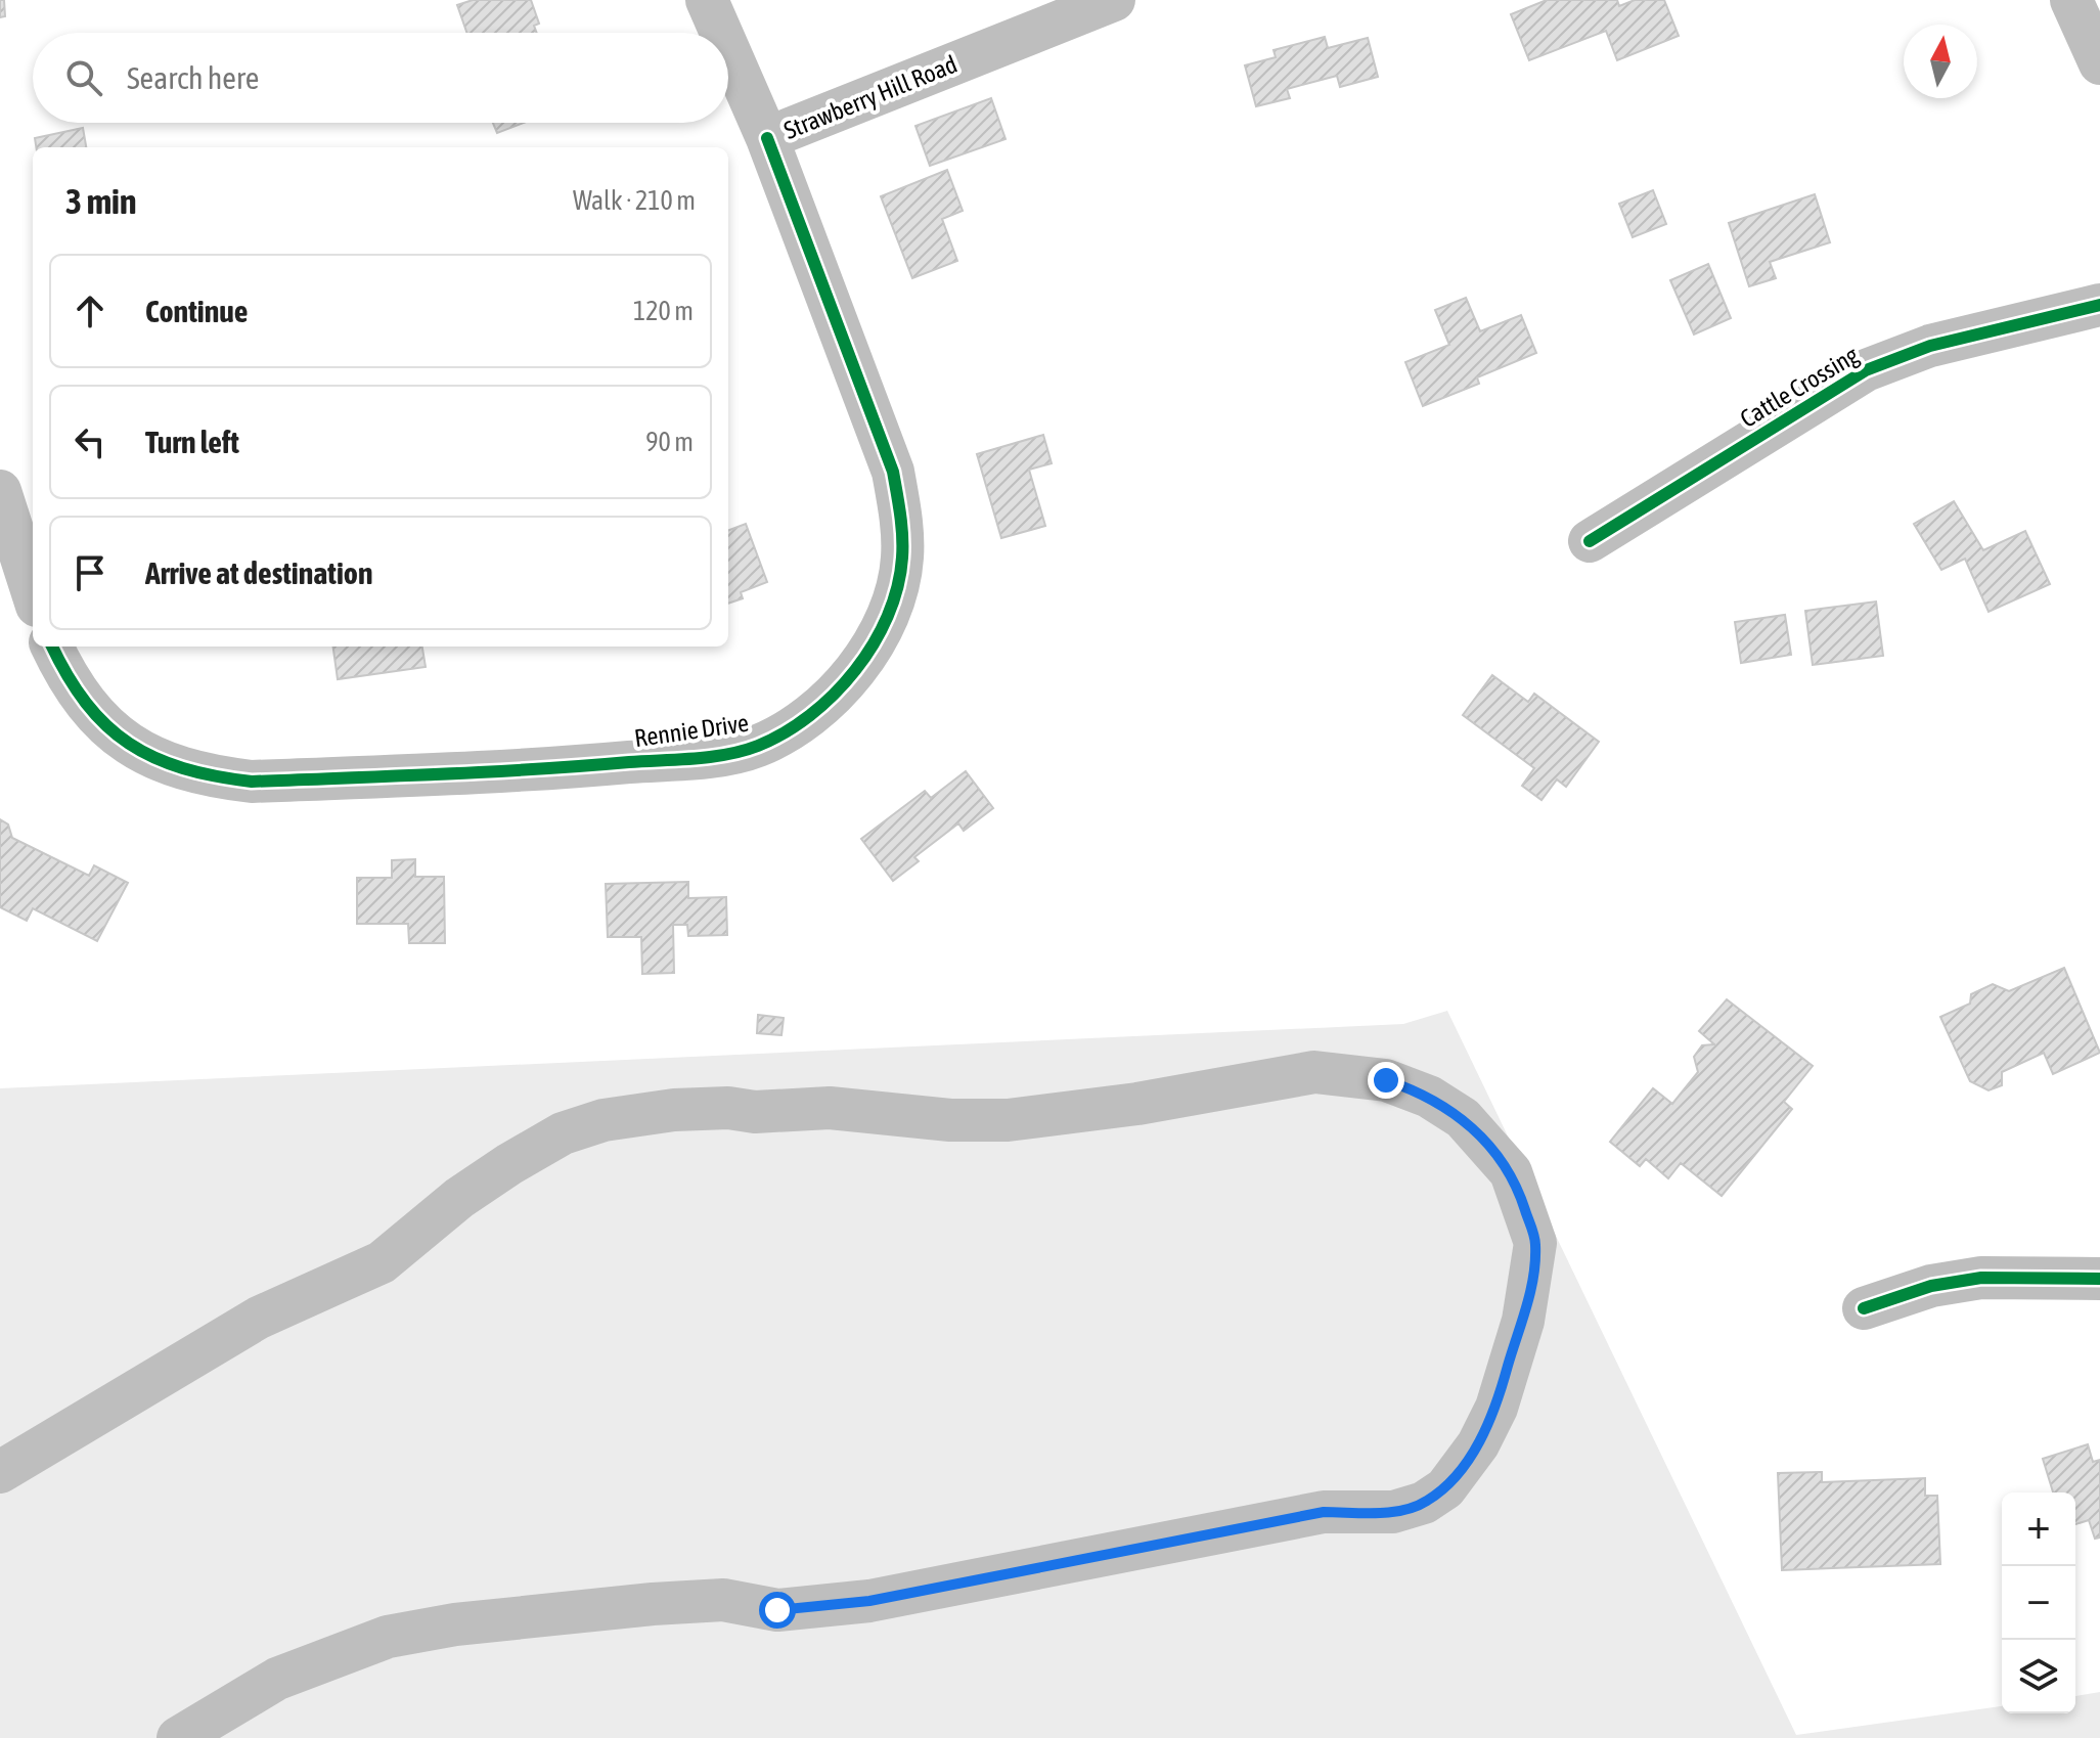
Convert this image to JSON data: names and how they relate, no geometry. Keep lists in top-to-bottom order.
{
  "streets": {
    "street": ["Strawberry Hill Road", "Cattle Crossing", "Rennie Drive"]
  },
  "crossings": [
    ["Strawberry Hill Road", "Rennie Drive"]
  ],
  "north": "top",
  "page": {
    "search": "Search here",
    "heading": ["3 min", "Walk · 210 m"],
    "list": [
      ["Continue", "120 m"],
      ["Turn left", "90 m"],
      "Arrive at destination"
    ],
    "map_buttons": ["+", "−"]
  }
}
